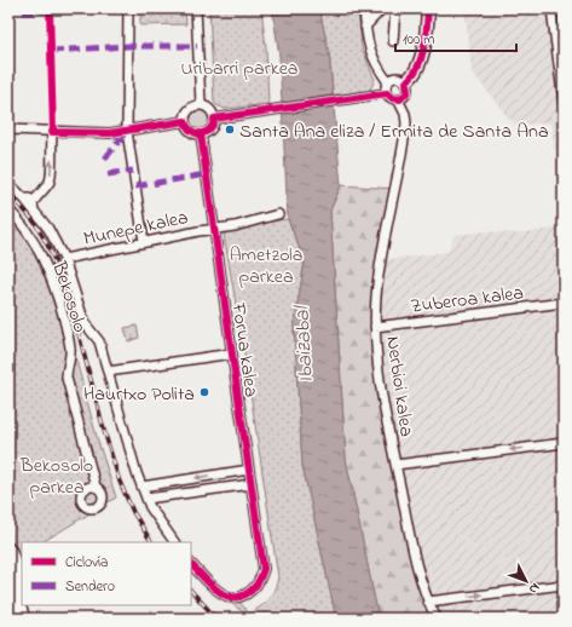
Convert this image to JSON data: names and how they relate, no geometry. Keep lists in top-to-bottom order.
{
  "streets": {
    "street": [
      "Munepe kalea",
      "Bekosolo",
      "Zuberoa kalea",
      "Forua kalea",
      "Nerbioi kalea"
    ]
  },
  "crossings": [
    ["Munepe kalea", "Forua kalea"],
    ["Zuberoa kalea", "Nerbioi kalea"]
  ],
  "water": ["Ibaizabal"],
  "parks": ["Uribarri parkea", "Ametzola parkea", "Bekosolo parkea"],
  "places": ["Santa Ana eliza / Ermita de Santa Ana", "Haurtxo Polita"],
  "legend": ["Ciclovía", "Sendero"],
  "scale_bar": "100 m",
  "north": "bottom right"
}
